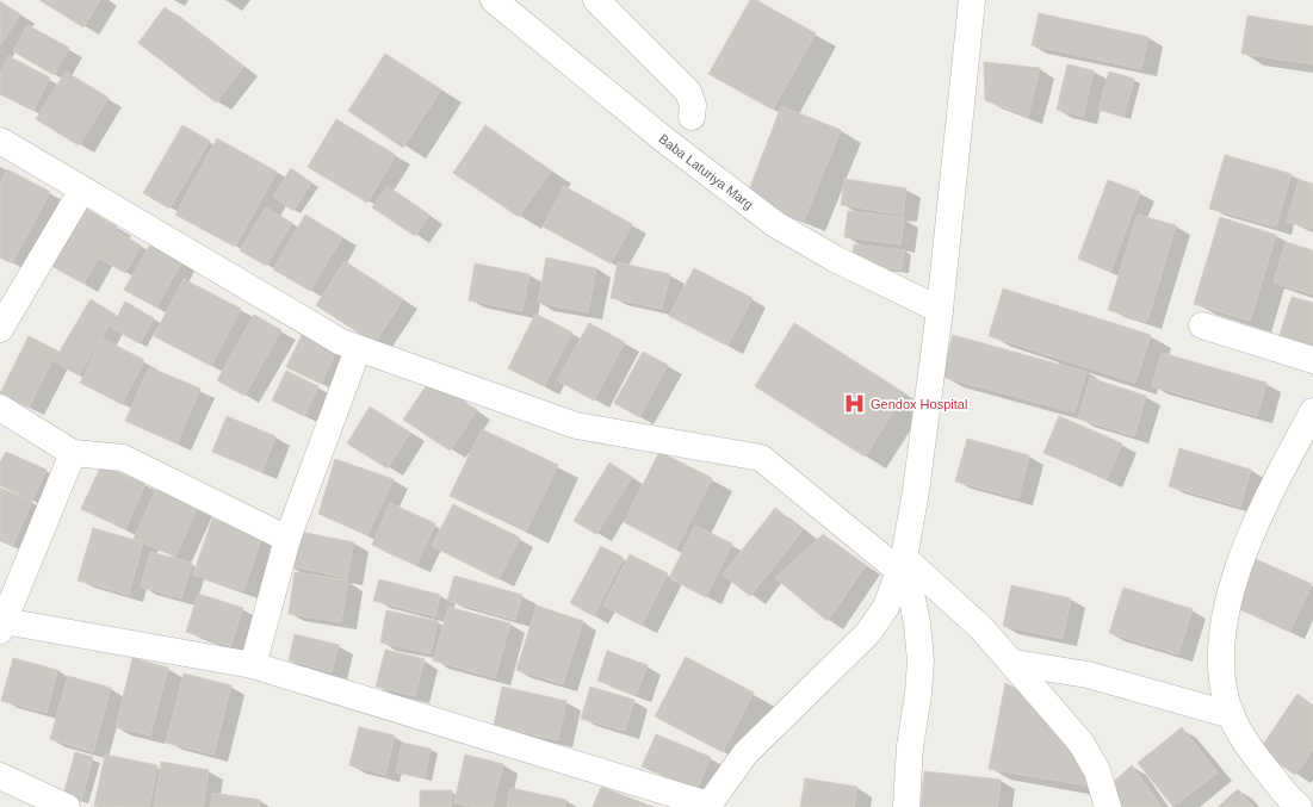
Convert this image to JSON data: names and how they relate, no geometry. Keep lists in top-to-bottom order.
{
  "streets": {
    "street": ["Baba Laturiya Marg"]
  },
  "places": {
    "hospital": ["Gendox Hospital"]
  }
}
